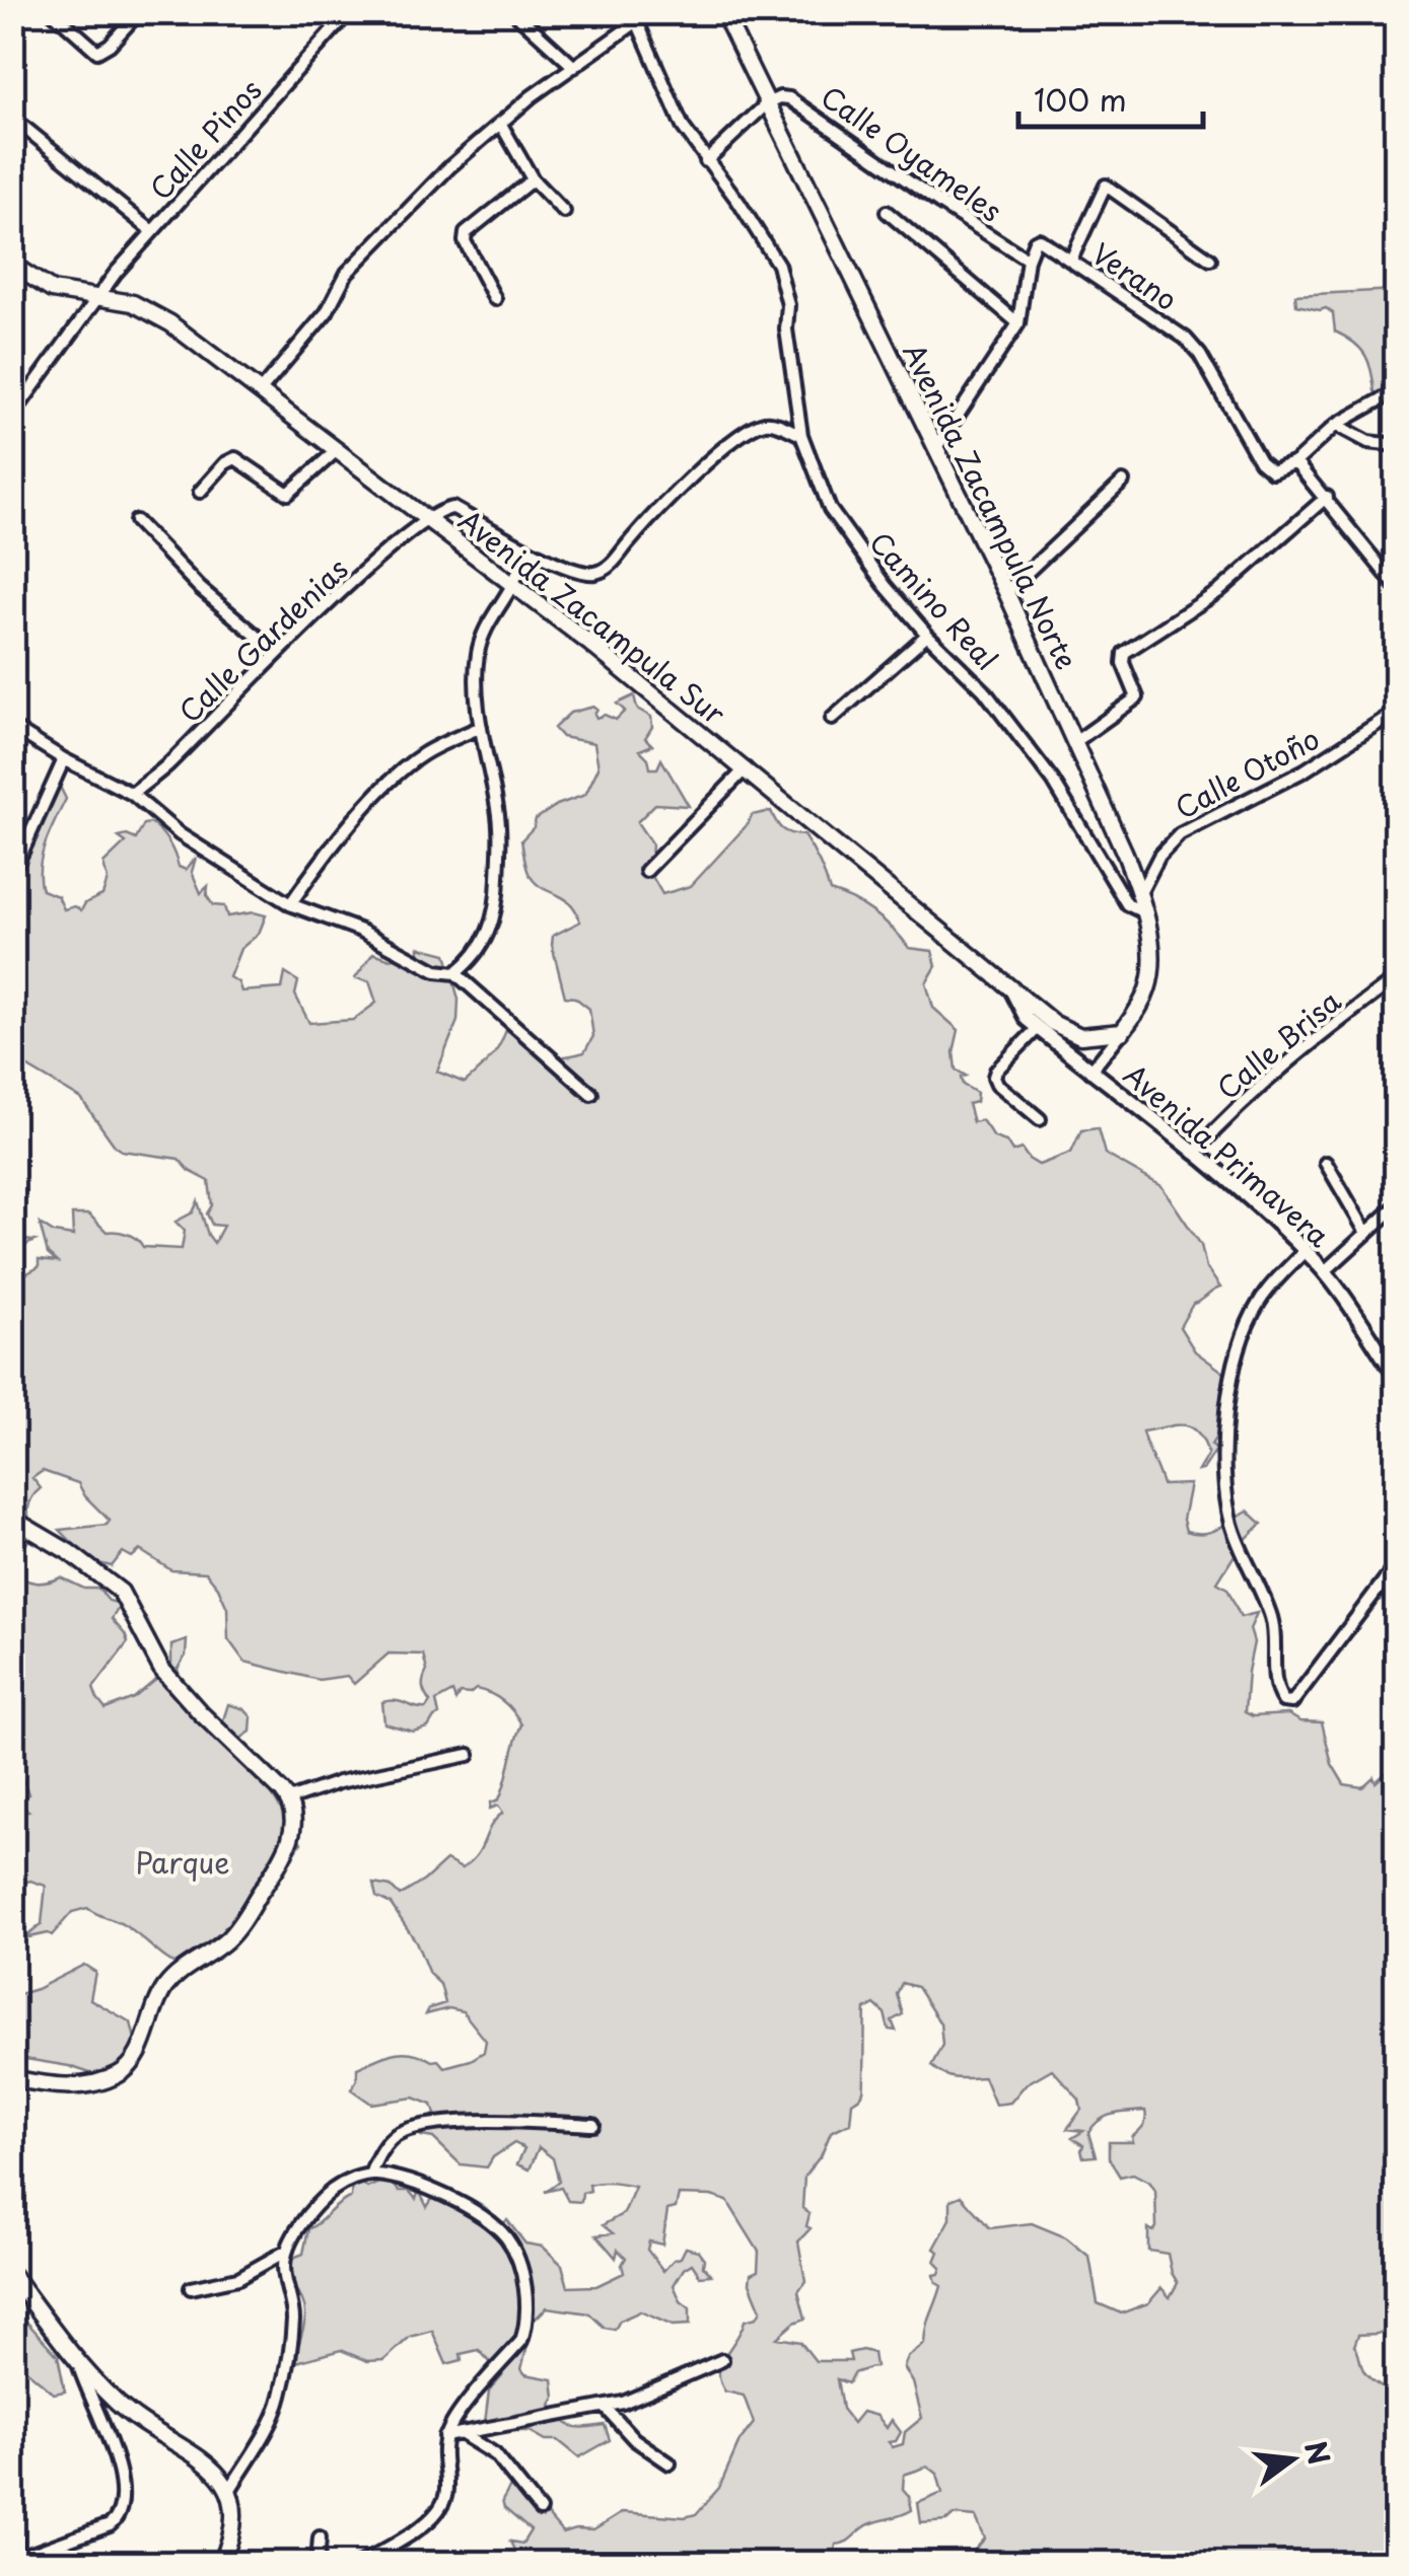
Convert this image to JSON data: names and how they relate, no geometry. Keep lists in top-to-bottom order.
{
  "streets": {
    "main road": ["Avenida Zacampula Norte", "Avenida Zacampula Sur"],
    "street": [
      "Calle Pinos",
      "Calle Oyameles",
      "Verano",
      "Camino Real",
      "Calle Gardenias",
      "Calle Otoño",
      "Calle Brisa",
      "Avenida Primavera"
    ]
  },
  "crossings": [
    ["Calle Pinos", "Avenida Zacampula Sur"],
    ["Calle Oyameles", "Verano"],
    ["Calle Oyameles", "Avenida Zacampula Norte"],
    ["Avenida Zacampula Norte", "Camino Real"],
    ["Avenida Zacampula Norte", "Avenida Zacampula Sur"],
    ["Avenida Zacampula Norte", "Calle Otoño"],
    ["Avenida Zacampula Sur", "Calle Gardenias"],
    ["Avenida Zacampula Sur", "Avenida Primavera"],
    ["Calle Brisa", "Avenida Primavera"]
  ],
  "parks": ["Parque"],
  "scale_bar": "100 m",
  "north": "right"
}
